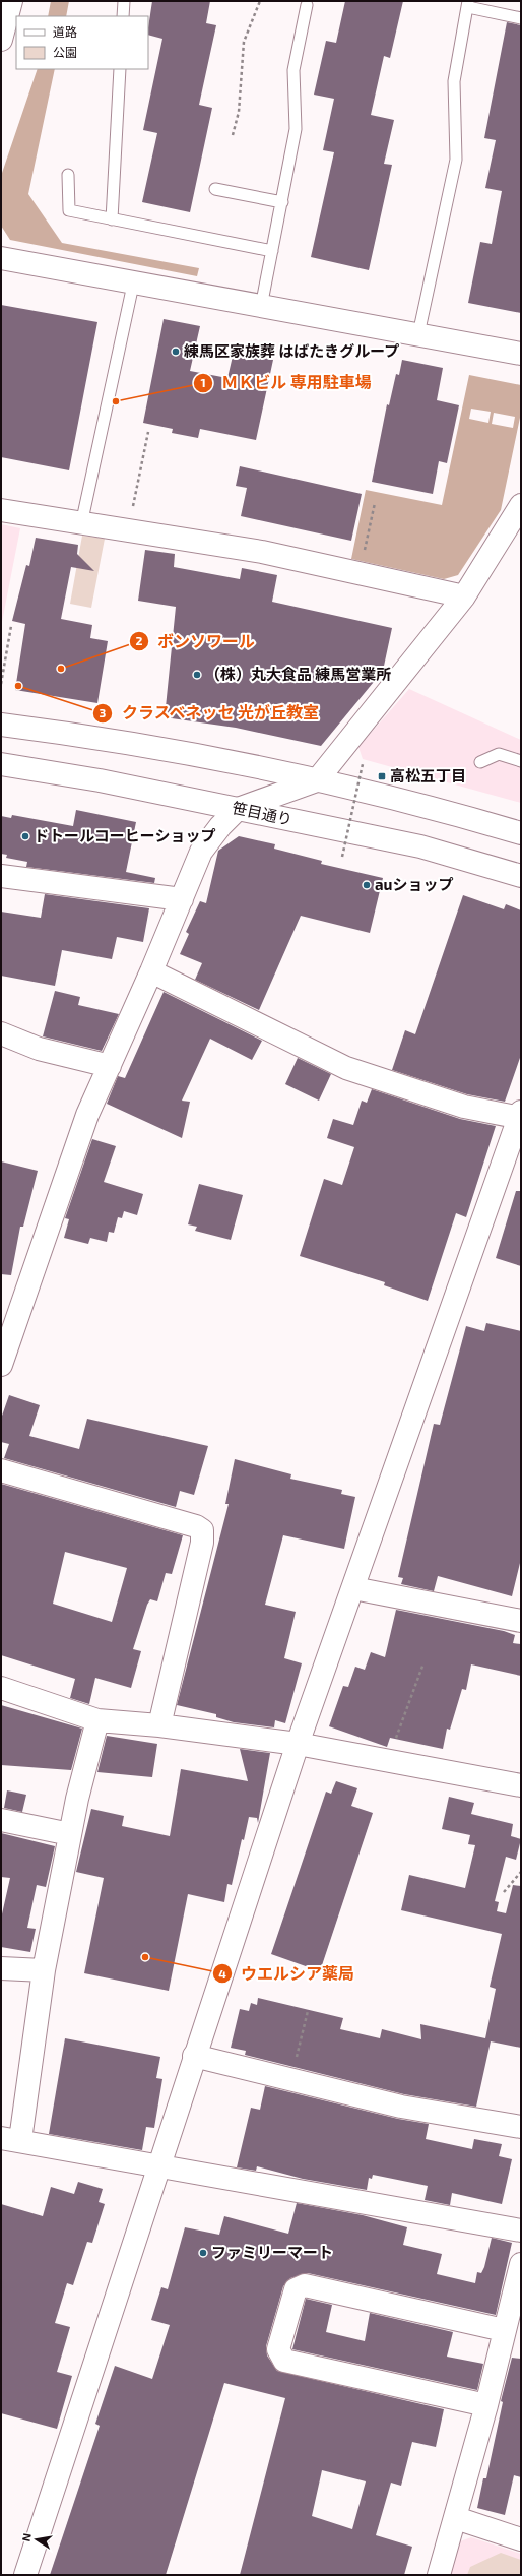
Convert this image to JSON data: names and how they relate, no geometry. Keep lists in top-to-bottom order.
{
  "streets": {
    "street": ["笹目通り"]
  },
  "places": {
    "other": [
      "練馬区家族葬 はばたきグループ",
      "ＭＫビル 専用駐車場",
      "ボンソワール",
      "（株）丸大食品 練馬営業所",
      "クラスベネッセ 光が丘教室",
      "ドトールコーヒーショップ",
      "auショップ",
      "ウエルシア薬局",
      "ファミリーマート"
    ],
    "transit": ["高松五丁目"]
  },
  "legend": ["道路", "公園"],
  "north": "left"
}
